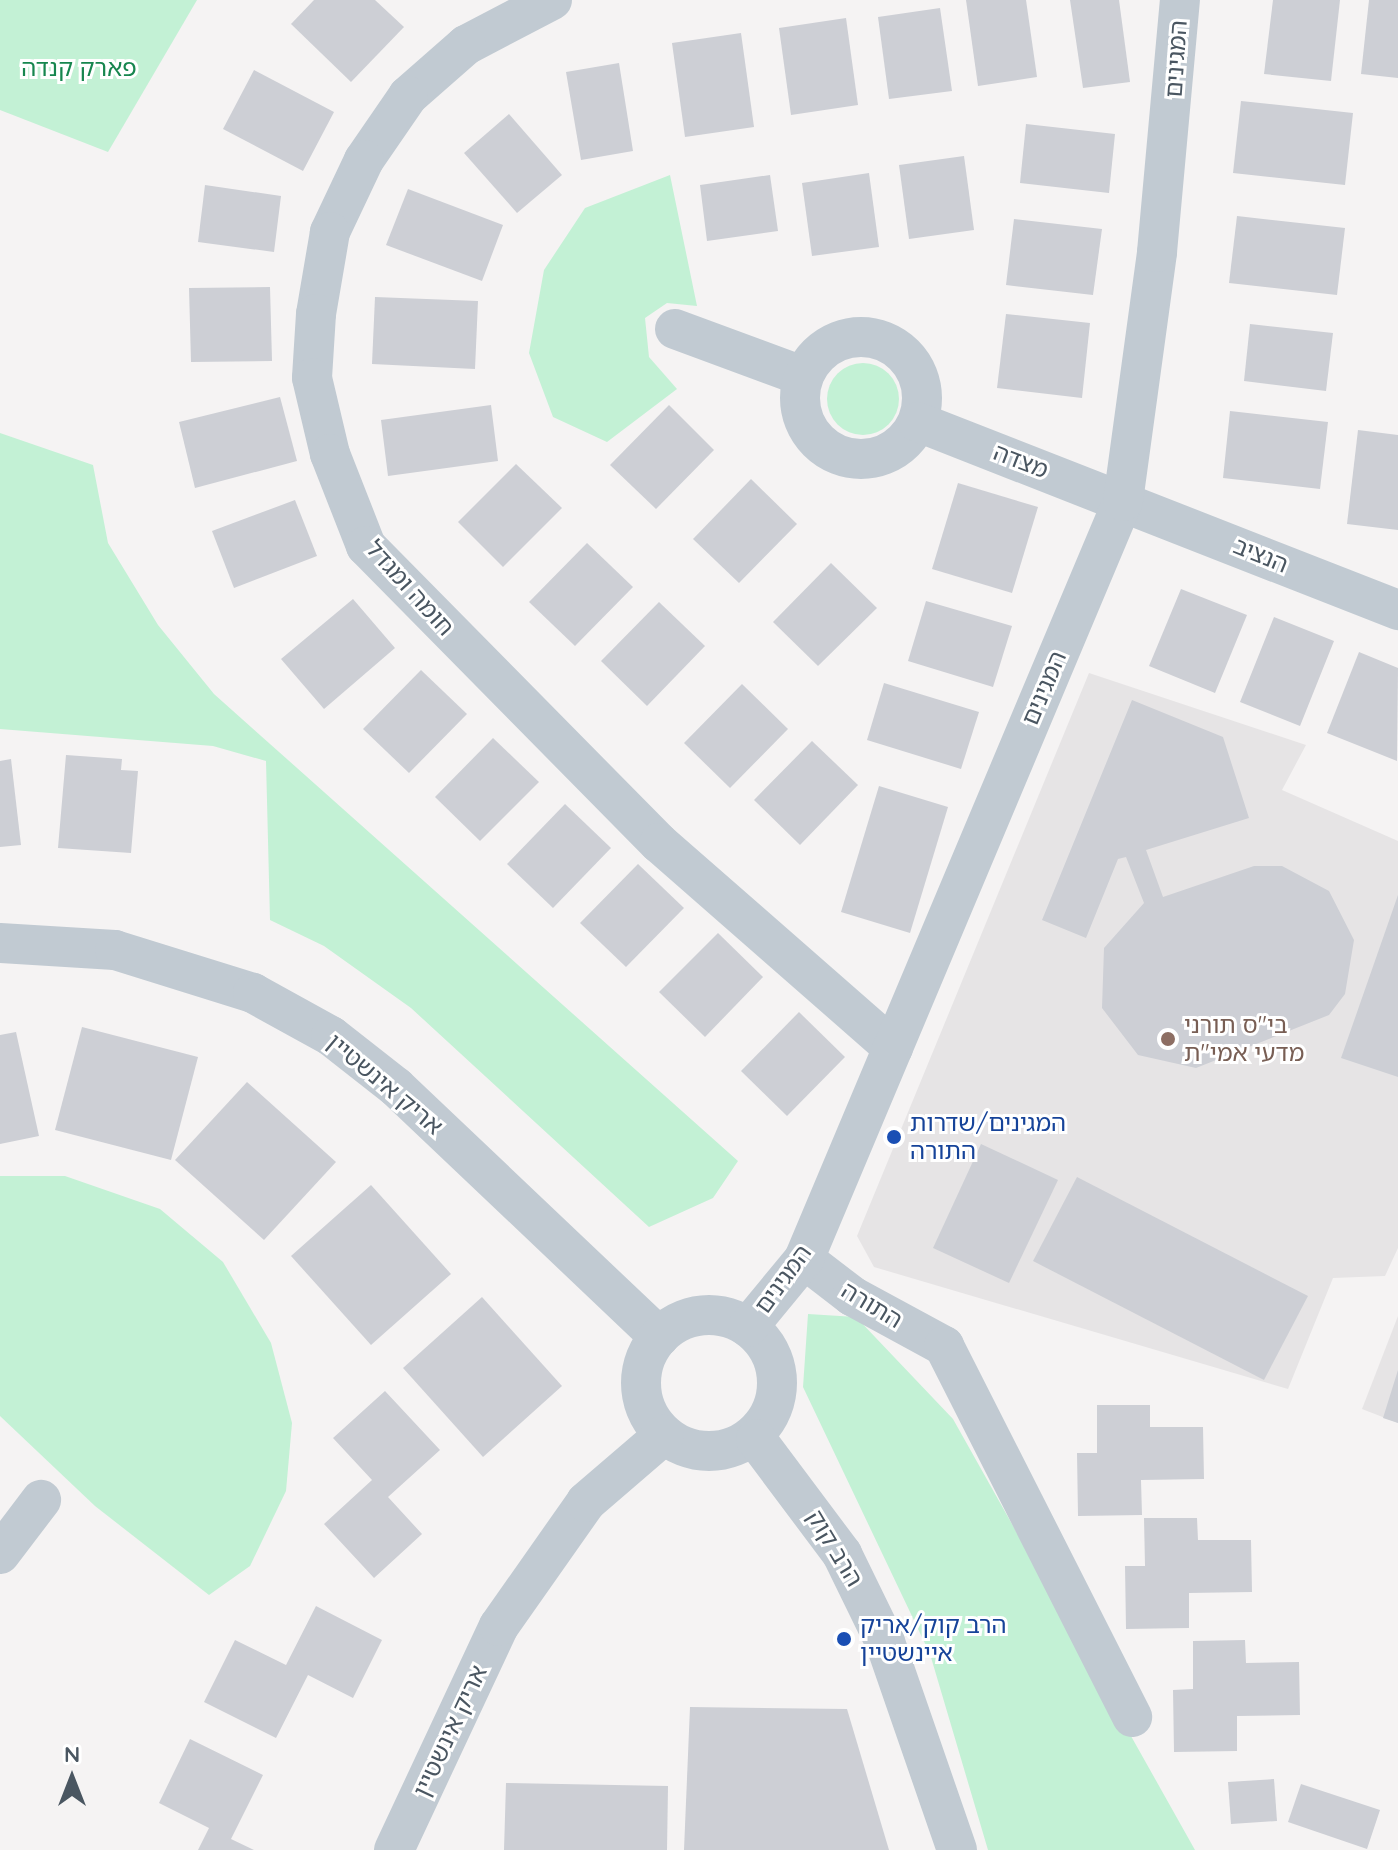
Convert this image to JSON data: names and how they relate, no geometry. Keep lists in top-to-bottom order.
{
  "streets": {
    "street": [
      "המגינים",
      "מצדה",
      "הנציב",
      "חומה ומגדל",
      "אריק אינשטיין",
      "התורה",
      "הרב קוק"
    ]
  },
  "crossings": [
    ["המגינים", "מצדה"],
    ["המגינים", "הנציב"],
    ["המגינים", "חומה ומגדל"],
    ["המגינים", "אריק אינשטיין"],
    ["המגינים", "התורה"],
    ["המגינים", "הרב קוק"],
    ["מצדה", "הנציב"],
    ["אריק אינשטיין", "הרב קוק"]
  ],
  "parks": ["פארק קנדה"],
  "places": ["בי\"ס תורני מדעי אמי\"ת", "המגינים/שדרות התורה", "הרב קוק/אריק איינשטיין"],
  "north": "top"
}
